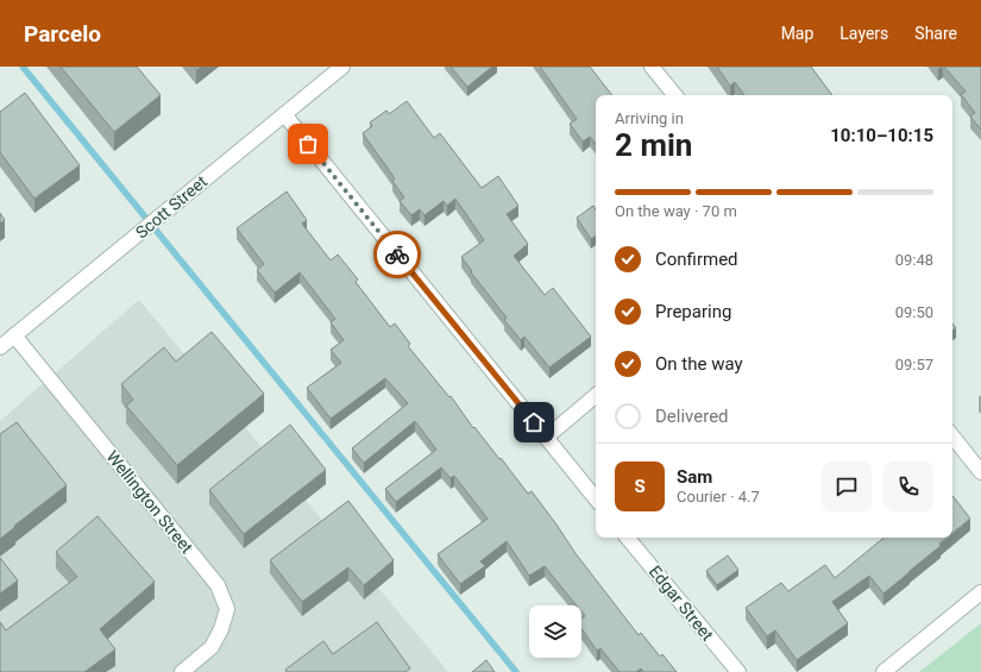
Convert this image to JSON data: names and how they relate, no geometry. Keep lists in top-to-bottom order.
{
  "streets": {
    "street": ["Scott Street", "Wellington Street", "Edgar Street"]
  },
  "crossings": [
    ["Scott Street", "Wellington Street"]
  ],
  "page": {
    "header": "Parcelo",
    "nav": ["Map", "Layers", "Share"],
    "heading": ["2 min", "Arriving in", "10:10–10:15"],
    "panel": ["Sam", "Courier · 4.7"],
    "bar": "On the way · 70 m",
    "list": [
      ["Confirmed", "09:48"],
      ["Preparing", "09:50"],
      ["On the way", "09:57"],
      "Delivered"
    ],
    "round": "S"
  }
}
